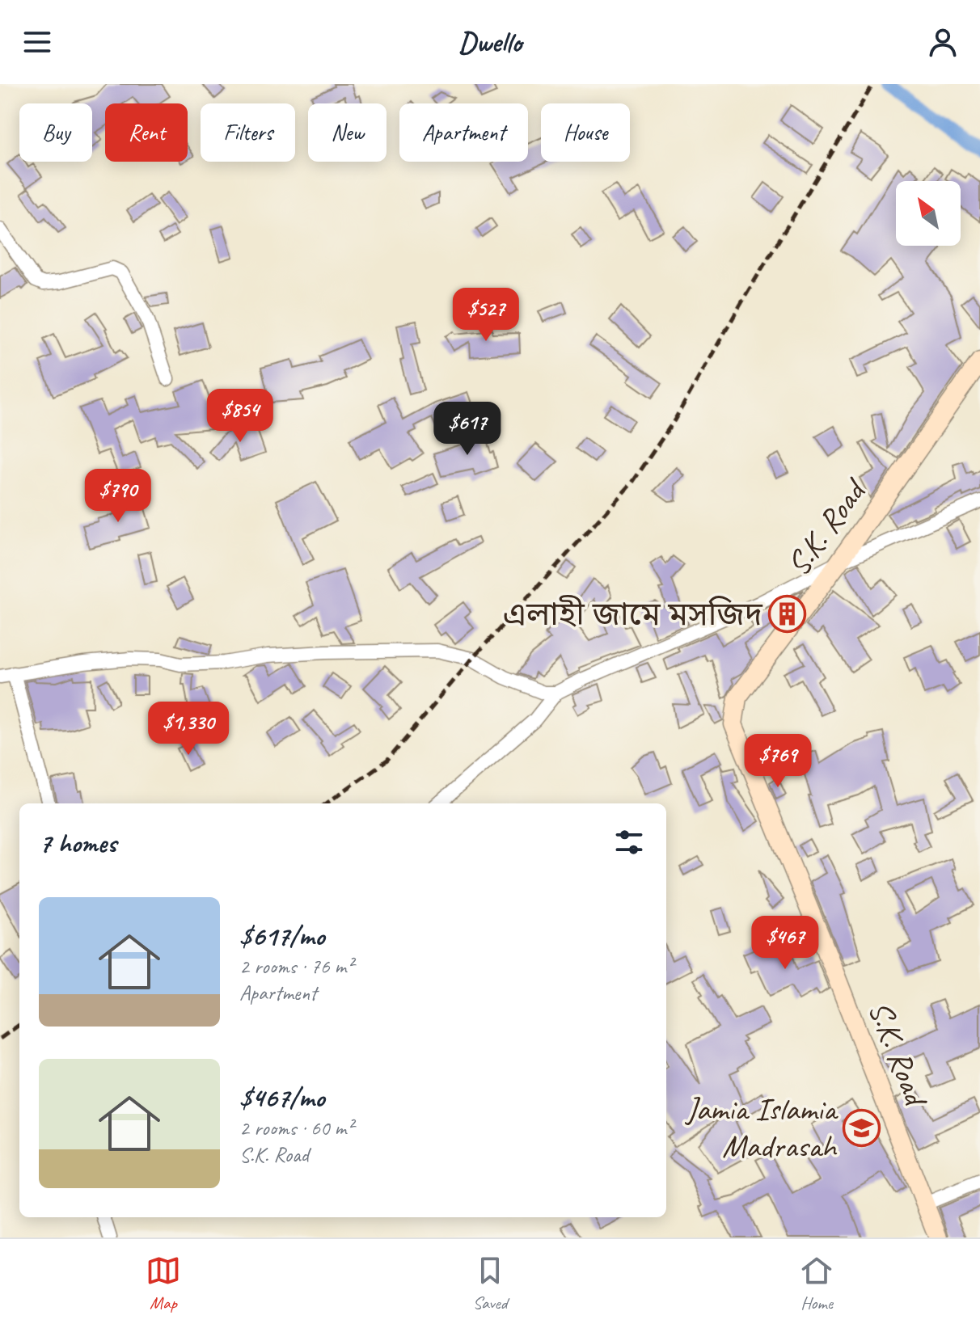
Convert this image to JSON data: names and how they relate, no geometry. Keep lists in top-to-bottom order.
{
  "streets": {
    "main road": ["S.K. Road"]
  },
  "places": {
    "building": ["এলাহী জামে মসজিদ"],
    "school or university": ["Jamia Islamia Madrasah"]
  },
  "north": "top left",
  "page": {
    "header": "Dwello",
    "chip": [
      "Buy",
      "Rent",
      "Filters",
      "New",
      "Apartment",
      "House"
    ],
    "price": [
      "$527",
      "$854",
      "$617",
      "$790",
      "$1,330",
      "$769",
      "$467"
    ],
    "heading": "7 homes",
    "list": [
      {
        "name": "$617/mo",
        "note": "2 rooms · 76 m² · Apartment"
      },
      {
        "name": "$467/mo",
        "note": "2 rooms · 60 m² · S.K. Road"
      }
    ],
    "tabs": ["Map", "Saved", "Home"]
  }
}
